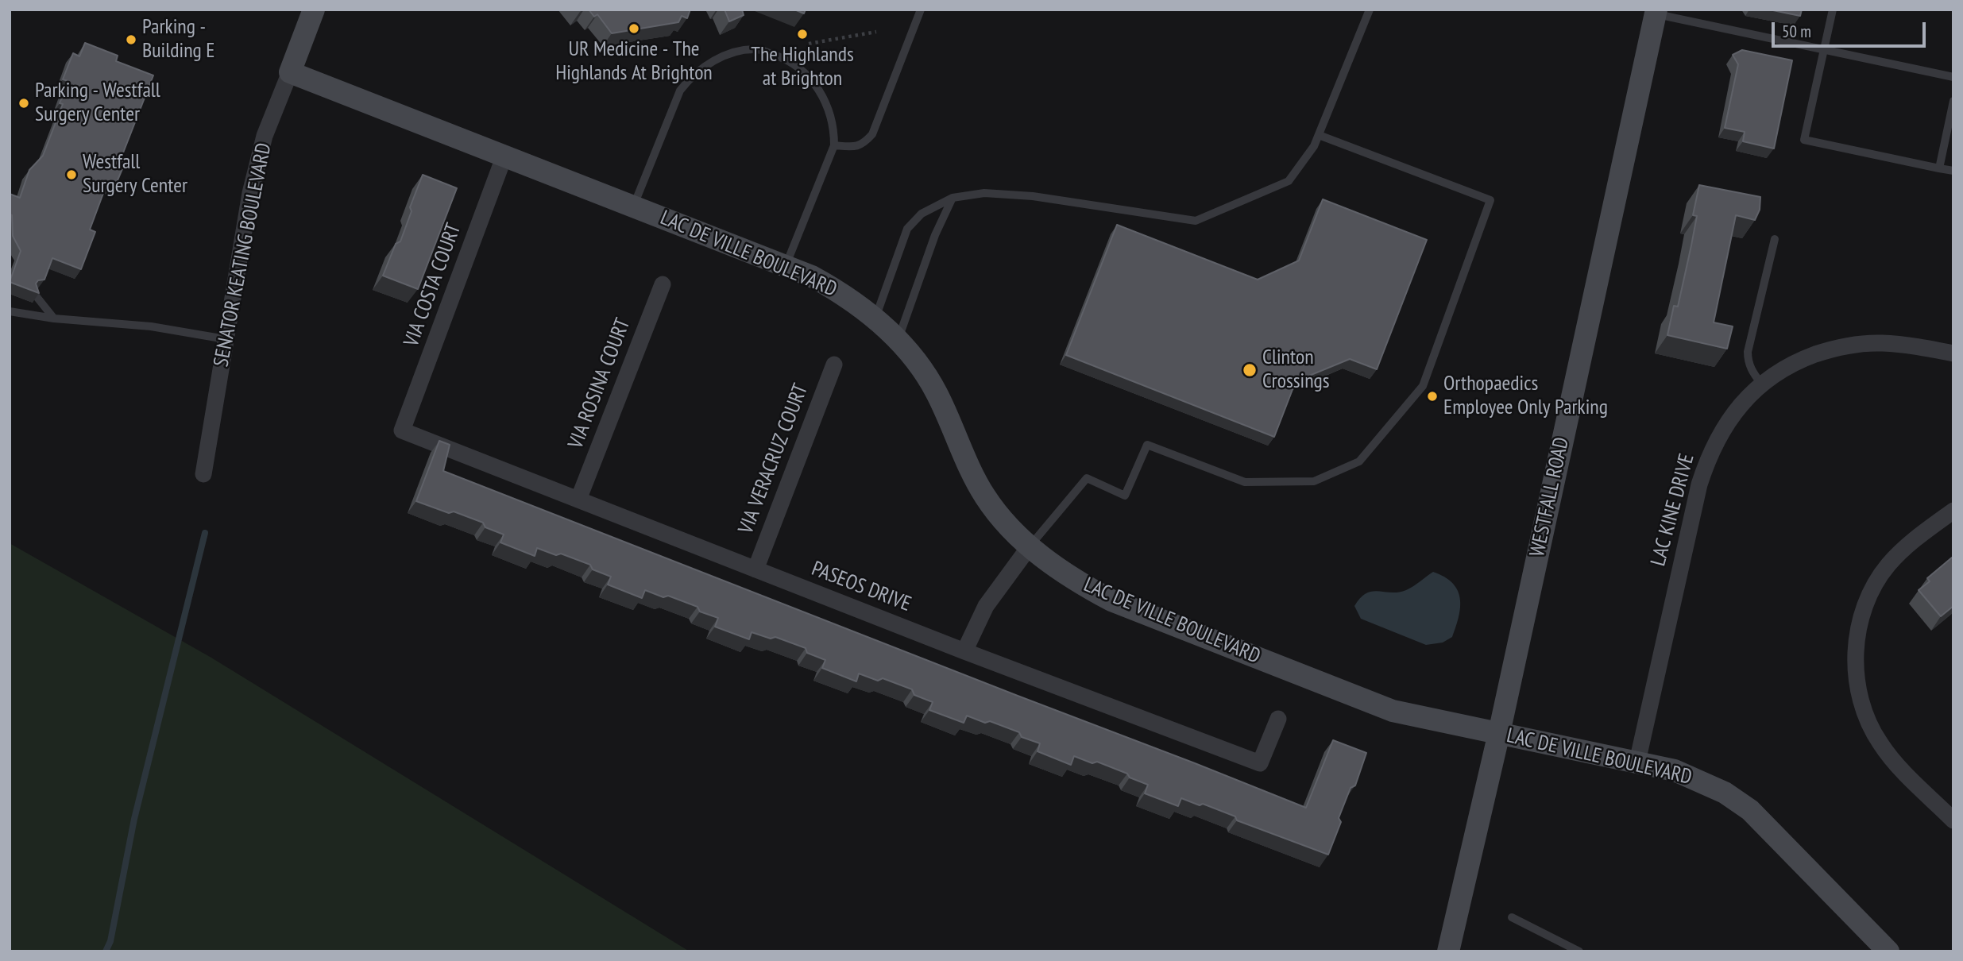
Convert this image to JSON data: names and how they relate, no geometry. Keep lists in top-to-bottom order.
{
  "streets": {
    "street": [
      "LAC DE VILLE BOULEVARD",
      "SENATOR KEATING BOULEVARD",
      "VIA COSTA COURT",
      "VIA ROSINA COURT",
      "VIA VERACRUZ COURT",
      "WESTFALL ROAD",
      "LAC KINE DRIVE",
      "PASEOS DRIVE"
    ]
  },
  "crossings": [
    ["LAC DE VILLE BOULEVARD", "SENATOR KEATING BOULEVARD"],
    ["LAC DE VILLE BOULEVARD", "VIA COSTA COURT"],
    ["LAC DE VILLE BOULEVARD", "WESTFALL ROAD"],
    ["LAC DE VILLE BOULEVARD", "LAC KINE DRIVE"],
    ["VIA COSTA COURT", "PASEOS DRIVE"],
    ["VIA ROSINA COURT", "PASEOS DRIVE"],
    ["VIA VERACRUZ COURT", "PASEOS DRIVE"]
  ],
  "places": [
    "UR Medicine - The Highlands At Brighton",
    "The Highlands at Brighton",
    "Parking - Building E",
    "Parking - Westfall Surgery Center",
    "Westfall Surgery Center",
    "Clinton Crossings",
    "Orthopaedics Employee Only Parking"
  ],
  "scale_bar": "50 m"
}
